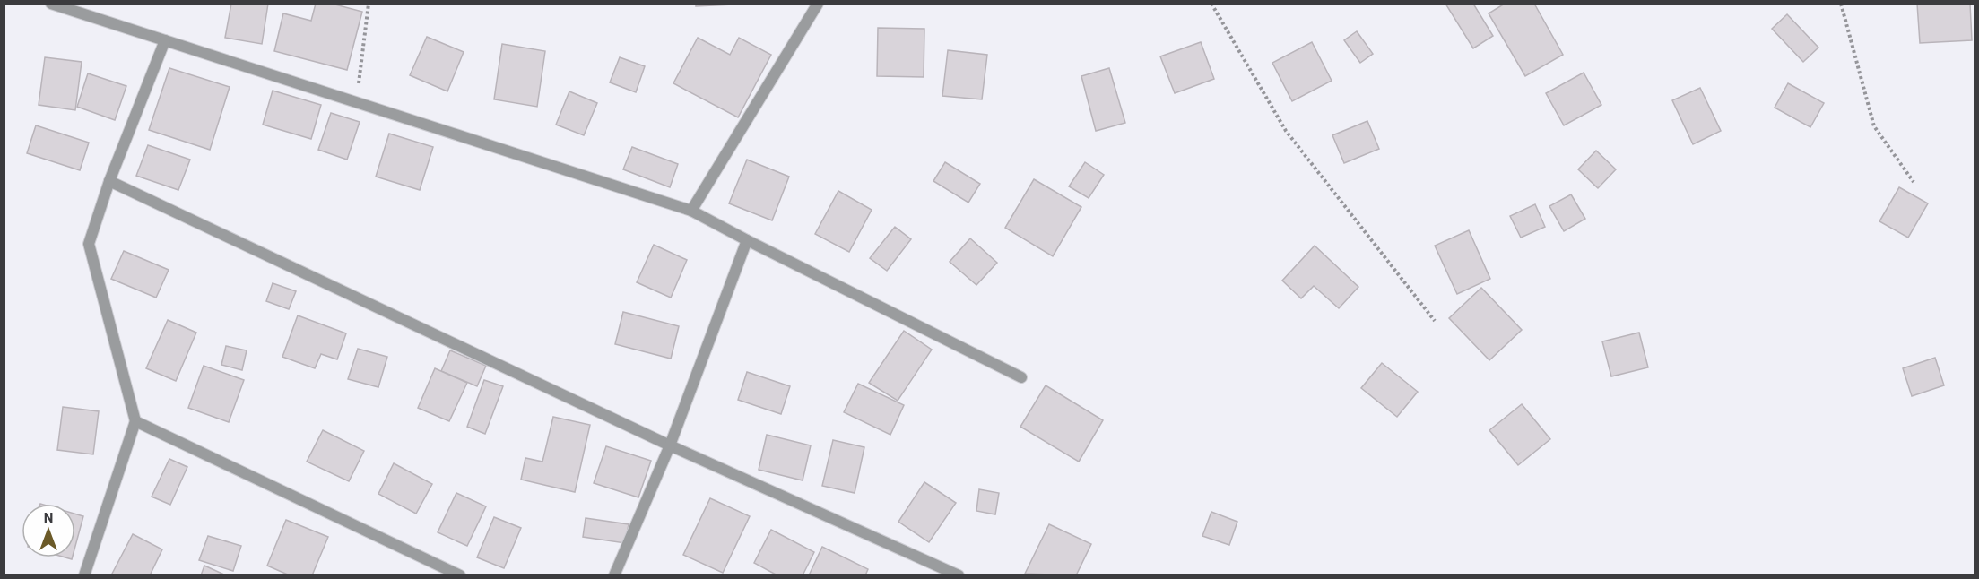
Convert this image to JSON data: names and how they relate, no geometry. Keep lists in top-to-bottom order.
{
  "north": "top"
}
